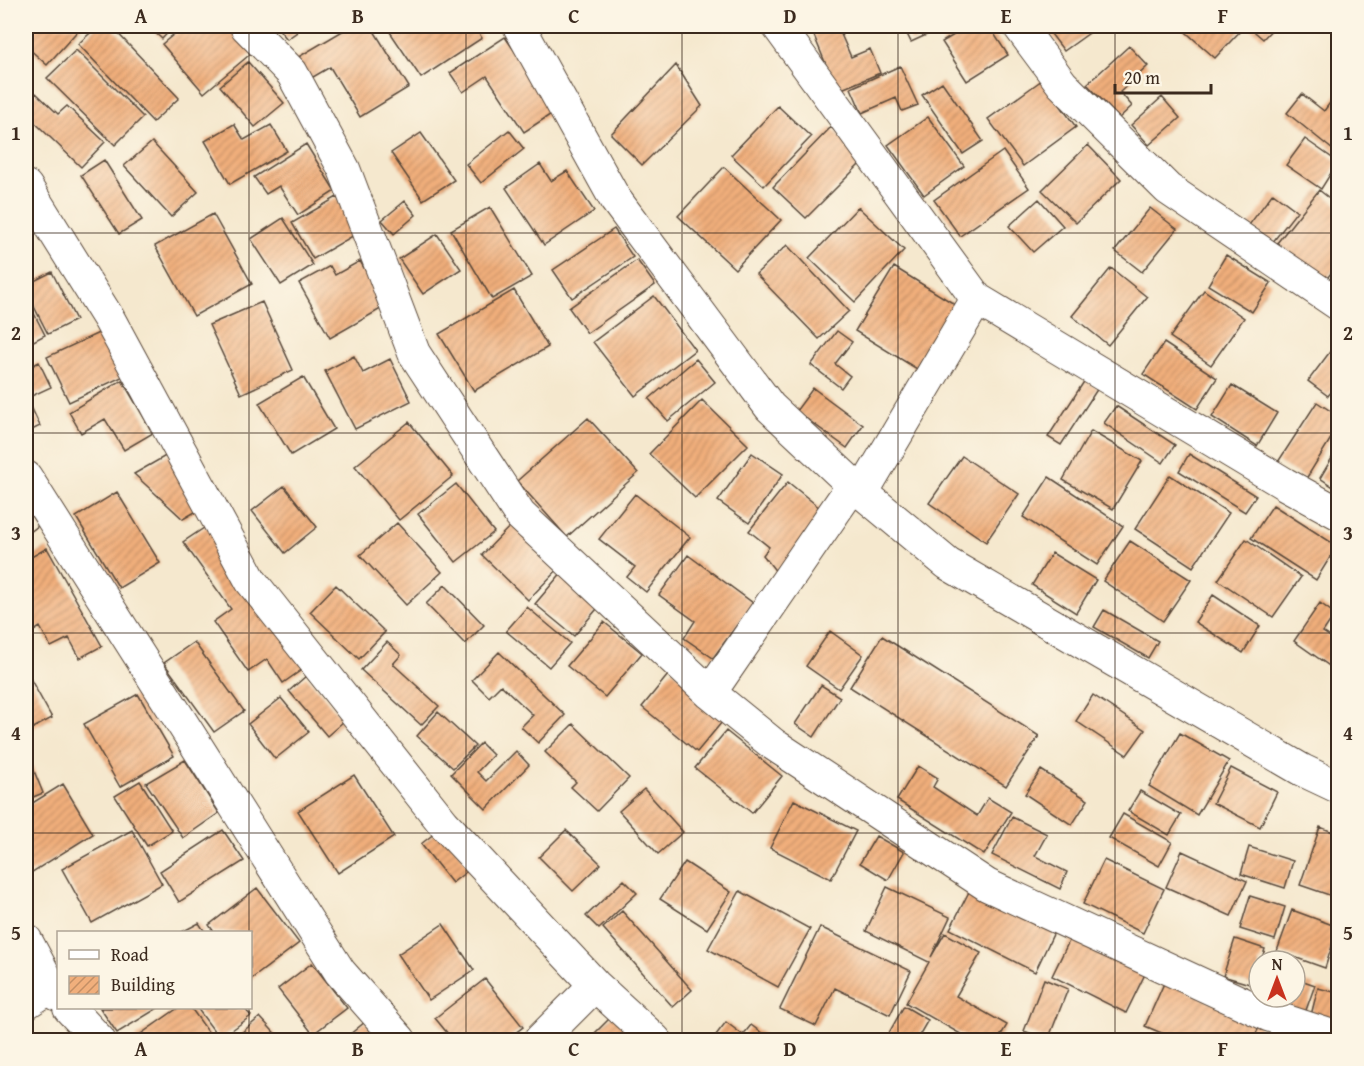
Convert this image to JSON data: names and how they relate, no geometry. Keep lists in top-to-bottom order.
{
  "legend": ["Road", "Building"],
  "scale_bar": "20 m",
  "north": "top",
  "grid": {
    "columns": [
      "A",
      "B",
      "C",
      "D",
      "E",
      "F"
    ],
    "rows": [
      "1",
      "2",
      "3",
      "4",
      "5"
    ]
  }
}
